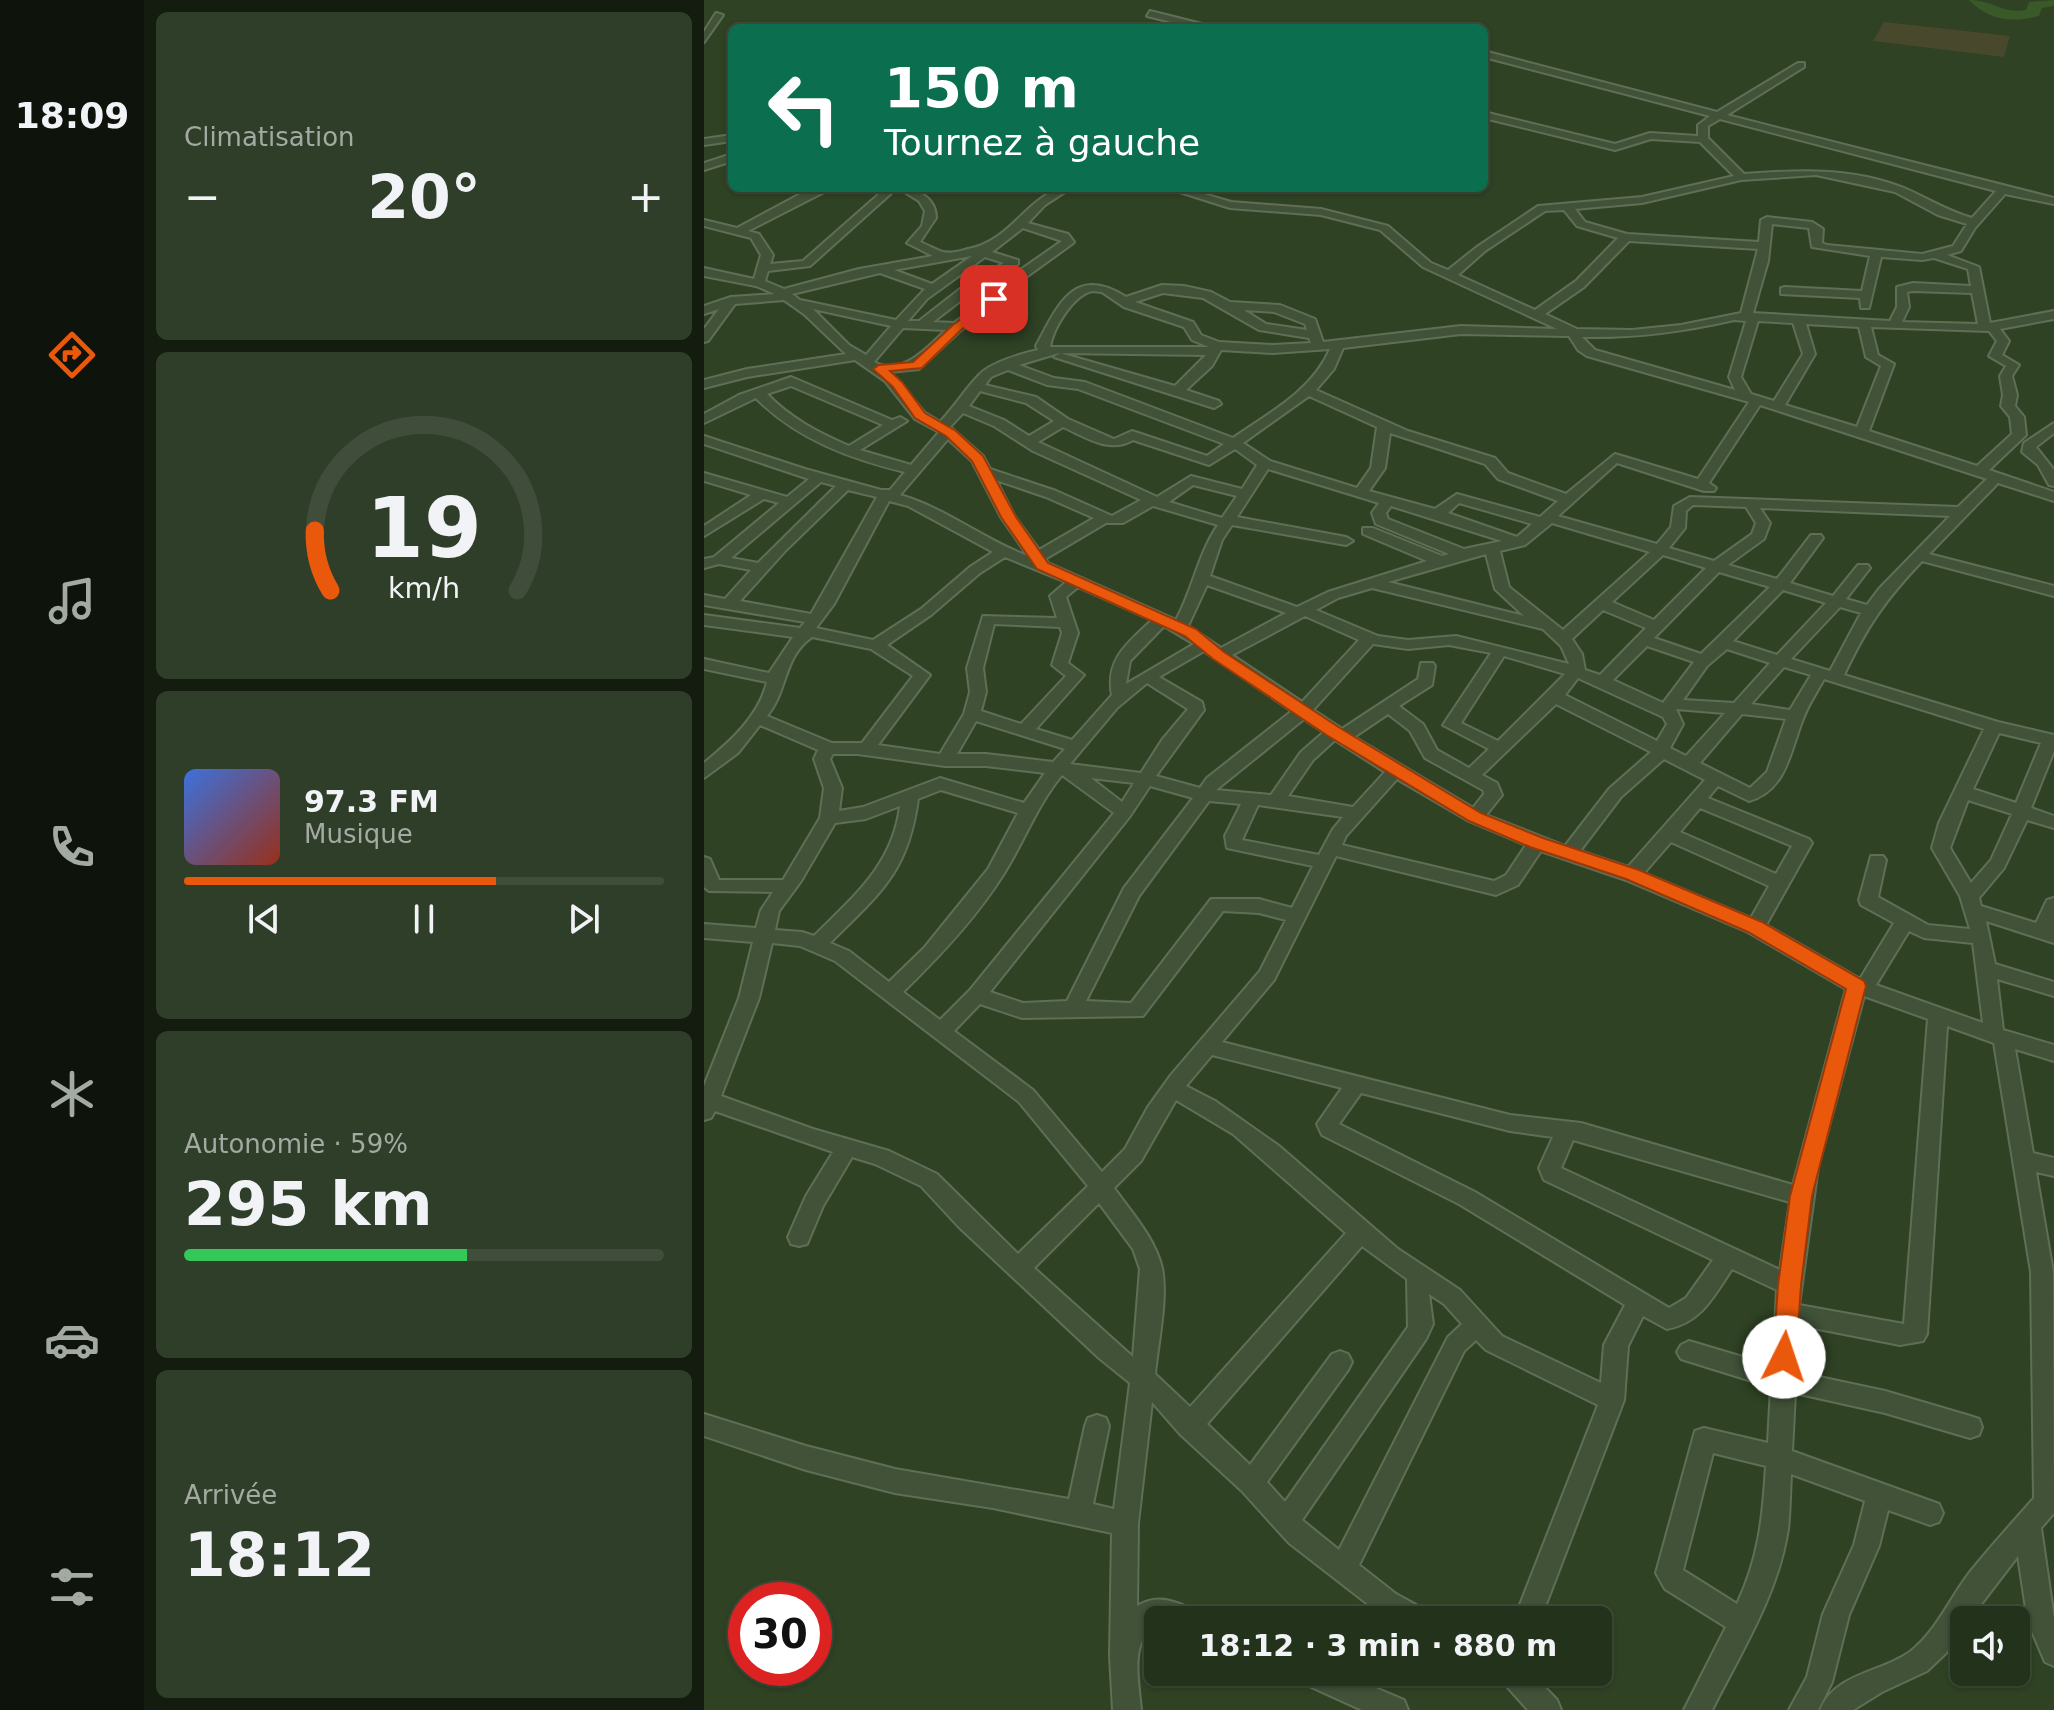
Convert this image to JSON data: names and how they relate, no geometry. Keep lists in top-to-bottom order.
{
  "page": {
    "tabs": "18:09",
    "tile": [
      "Climatisation",
      ["Autonomie · 59%", "295 km"],
      ["Arrivée", "18:12"]
    ],
    "turn": ["150 m", "Tournez à gauche"],
    "heat": ["−", "20°", "+"],
    "song": ["97.3 FM", "Musique"],
    "limit": "30",
    "trip": "18:12 · 3 min · 880 m",
    "gauge": ["19", "km/h"]
  }
}
